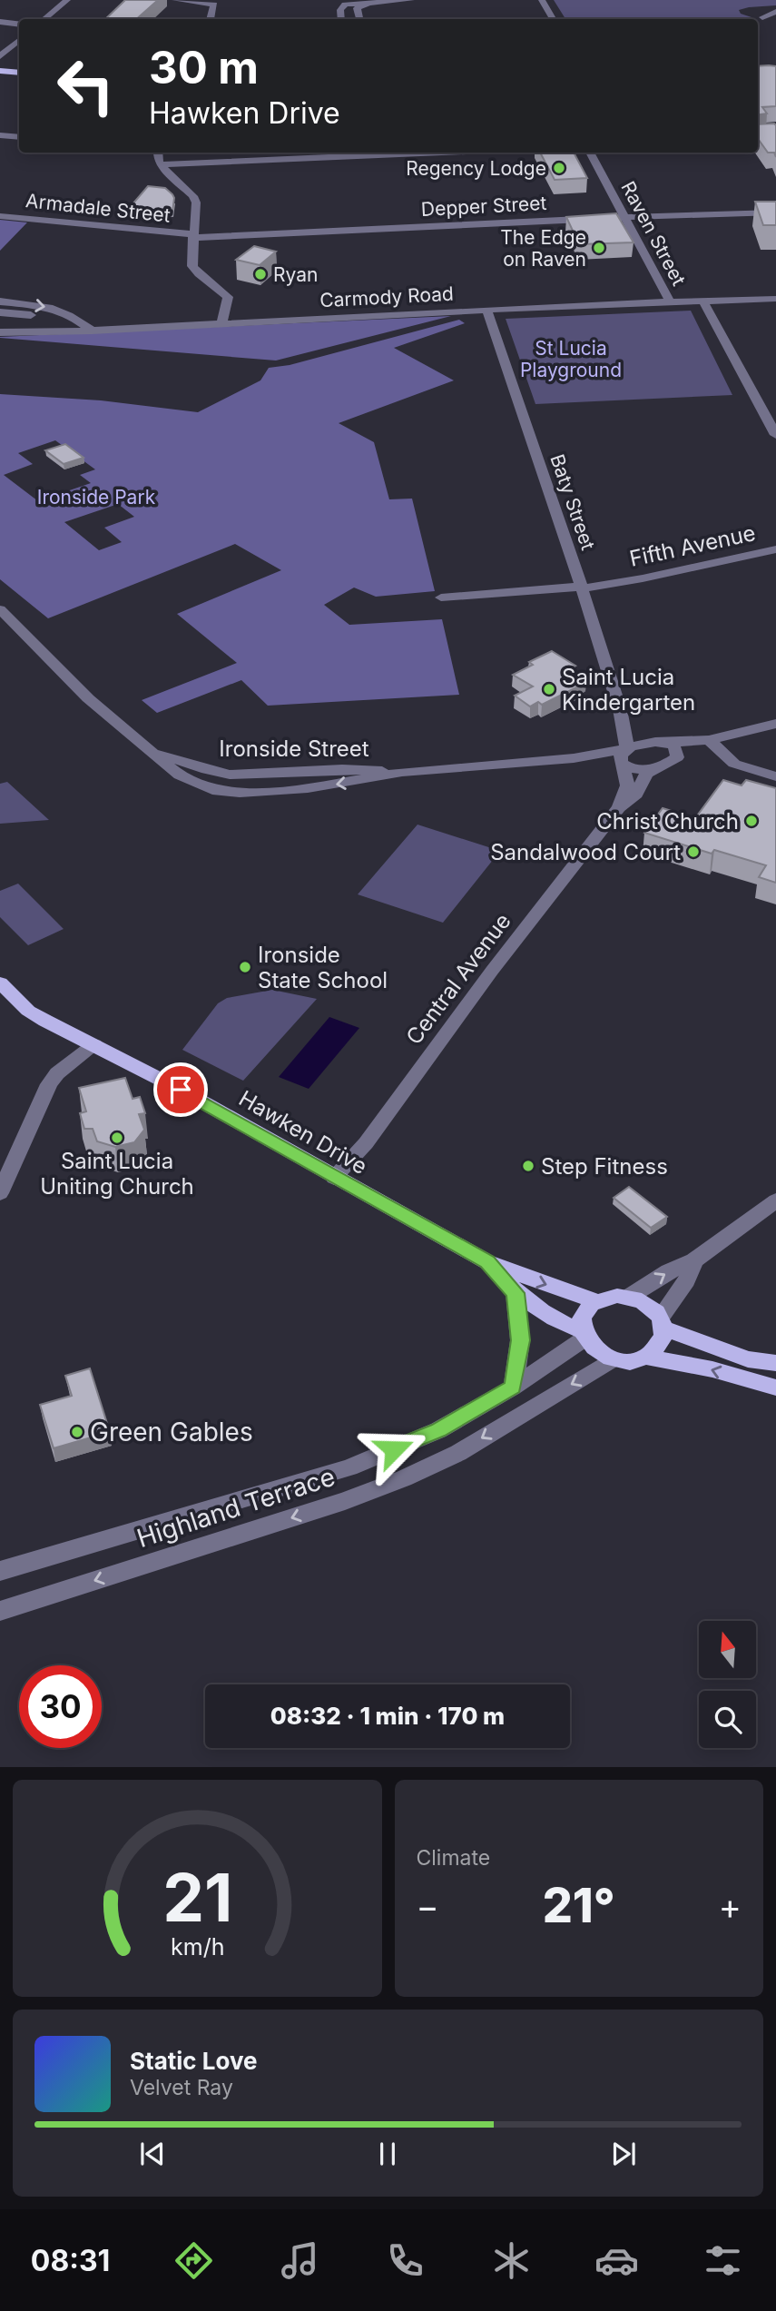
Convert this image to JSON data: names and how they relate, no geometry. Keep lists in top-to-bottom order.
{
  "streets": {
    "main road": ["Hawken Drive"],
    "street": [
      "Depper Street",
      "Armadale Street",
      "Raven Street",
      "Carmody Road",
      "Baty Street",
      "Fifth Avenue",
      "Ironside Street",
      "Central Avenue",
      "Highland Terrace"
    ]
  },
  "crossings": [
    ["Depper Street", "Armadale Street"],
    ["Depper Street", "Raven Street"],
    ["Raven Street", "Carmody Road"],
    ["Carmody Road", "Baty Street"],
    ["Baty Street", "Fifth Avenue"],
    ["Baty Street", "Ironside Street"],
    ["Baty Street", "Central Avenue"],
    ["Ironside Street", "Central Avenue"],
    ["Central Avenue", "Hawken Drive"],
    ["Hawken Drive", "Highland Terrace"]
  ],
  "parks": ["St Lucia Playground", "Ironside Park"],
  "places": [
    "Regency Lodge",
    "The Edge on Raven",
    "Ryan",
    "Saint Lucia Kindergarten",
    "Christ Church",
    "Sandalwood Court",
    "Ironside State School",
    "Saint Lucia Uniting Church",
    "Step Fitness",
    "Green Gables"
  ],
  "north": "top",
  "page": {
    "turn": ["30 m", "Hawken Drive"],
    "limit": "30",
    "trip": "08:32 · 1 min · 170 m",
    "tile": "Climate",
    "heat": ["−", "21°", "+"],
    "song": ["Static Love", "Velvet Ray"],
    "tabs": "08:31",
    "gauge": ["21", "km/h"]
  }
}
